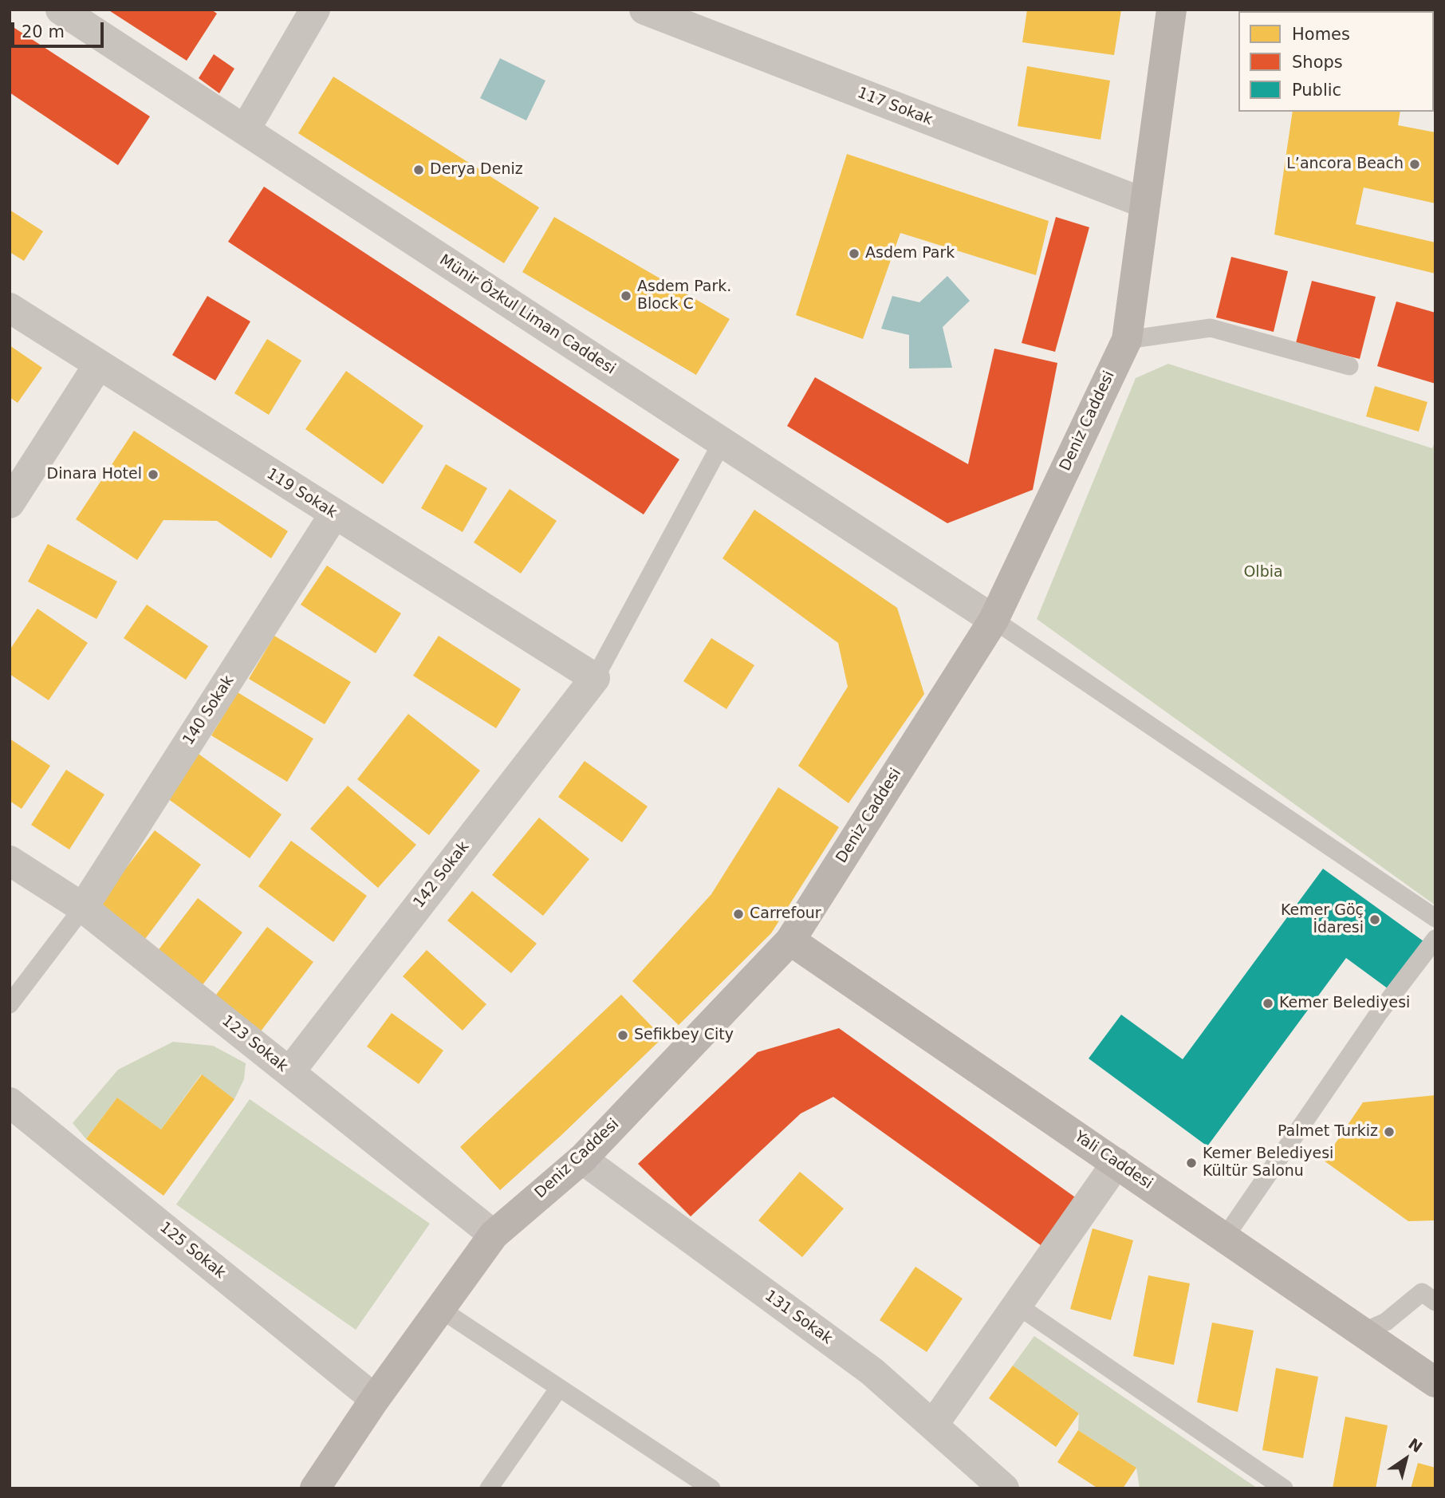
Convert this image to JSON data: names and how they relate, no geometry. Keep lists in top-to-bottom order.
{
  "streets": {
    "street": [
      "117 Sokak",
      "Münir Özkul Liman Caddesi",
      "Deniz Caddesi",
      "119 Sokak",
      "140 Sokak",
      "142 Sokak",
      "123 Sokak",
      "Yali Caddesi",
      "125 Sokak",
      "131 Sokak"
    ]
  },
  "crossings": [
    ["117 Sokak", "Deniz Caddesi"],
    ["Münir Özkul Liman Caddesi", "Deniz Caddesi"],
    ["Deniz Caddesi", "123 Sokak"],
    ["Deniz Caddesi", "Yali Caddesi"],
    ["Deniz Caddesi", "125 Sokak"],
    ["Deniz Caddesi", "131 Sokak"],
    ["119 Sokak", "140 Sokak"],
    ["119 Sokak", "142 Sokak"],
    ["140 Sokak", "123 Sokak"],
    ["142 Sokak", "123 Sokak"]
  ],
  "parks": ["Olbia"],
  "places": [
    "L’ancora Beach",
    "Derya Deniz",
    "Asdem Park",
    "Asdem Park. Block C",
    "Dinara Hotel",
    "Carrefour",
    "Kemer Göç İdaresi",
    "Kemer Belediyesi",
    "Sefikbey City",
    "Palmet Turkiz",
    "Kemer Belediyesi Kültür Salonu"
  ],
  "legend": ["Homes", "Shops", "Public"],
  "scale_bar": "20 m",
  "north": "top right"
}
